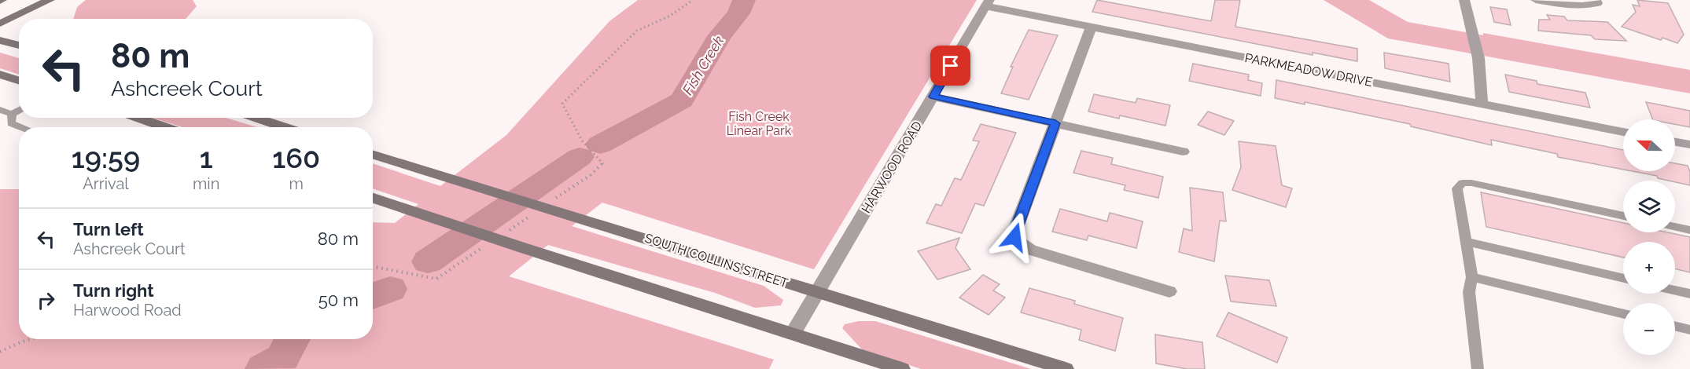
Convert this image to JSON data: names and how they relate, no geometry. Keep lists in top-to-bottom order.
{
  "streets": {
    "main road": ["SOUTH COLLINS STREET"],
    "street": ["PARKMEADOW DRIVE", "HARWOOD ROAD"]
  },
  "crossings": [
    ["PARKMEADOW DRIVE", "HARWOOD ROAD"],
    ["HARWOOD ROAD", "SOUTH COLLINS STREET"]
  ],
  "water": ["Fish Creek"],
  "parks": ["Fish Creek Linear Park"],
  "north": "left",
  "page": {
    "turn": ["80 m", "Ashcreek Court"],
    "map_buttons": ["+", "−"],
    "eta": [
      "19:59",
      "Arrival",
      "1",
      "min",
      "160",
      "m"
    ],
    "list": [
      {
        "name": "Turn left",
        "note": "Ashcreek Court",
        "value": "80 m"
      },
      {
        "name": "Turn right",
        "note": "Harwood Road",
        "value": "50 m"
      }
    ]
  }
}
